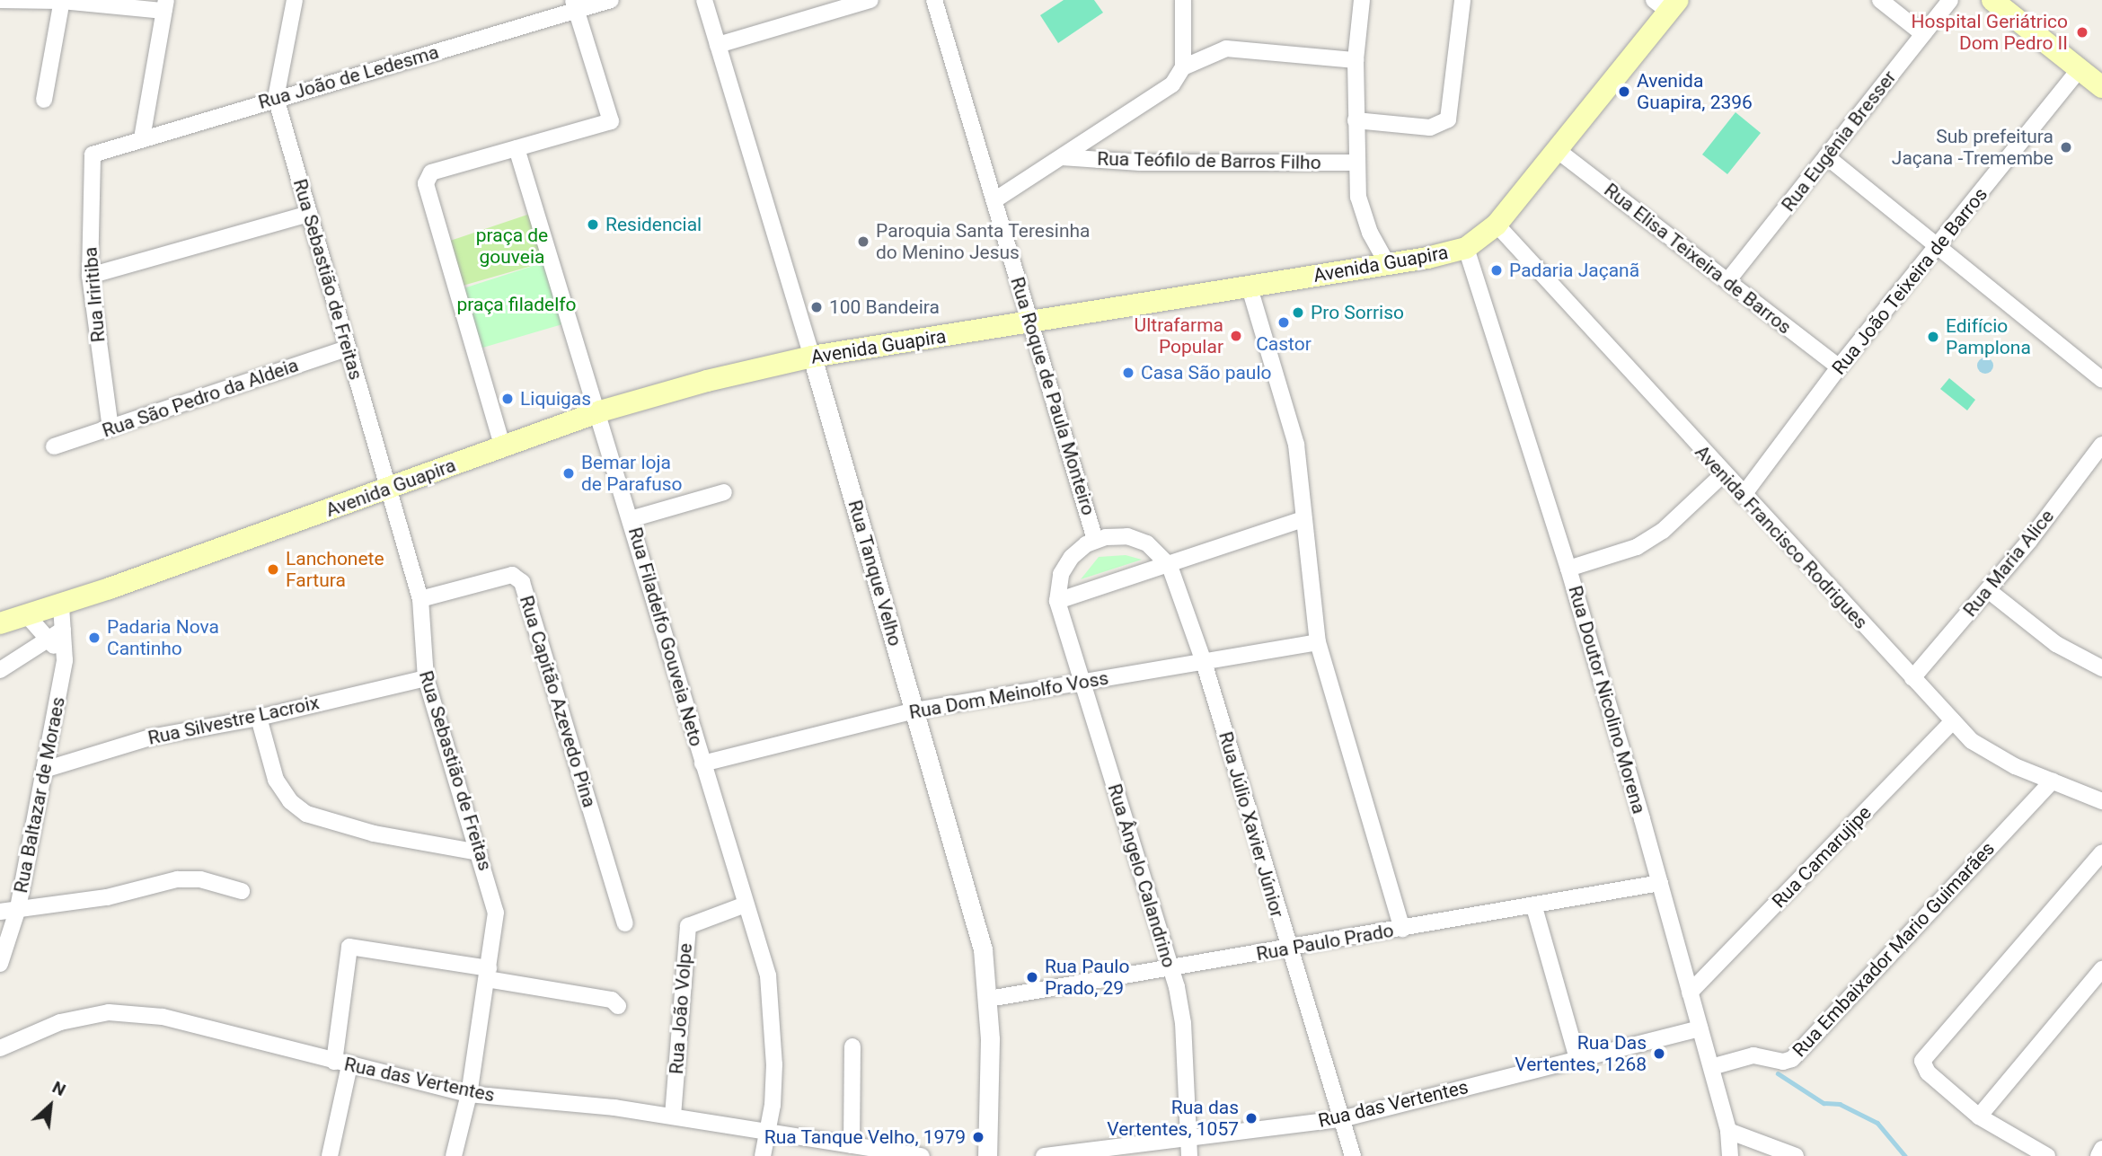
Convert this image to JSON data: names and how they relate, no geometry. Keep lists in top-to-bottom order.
{
  "streets": {
    "main road": ["Avenida Guapira"],
    "street": [
      "Rua João de Ledesma",
      "Rua Eugênia Bresser",
      "Rua Teófilo de Barros Filho",
      "Rua Elisa Teixeira de Barros",
      "Rua Sebastião de Freitas",
      "Rua João Teixeira de Barros",
      "Rua Iriritiba",
      "Rua Roque de Paula Monteiro",
      "Rua São Pedro da Aldeia",
      "Avenida Francisco Rodrigues",
      "Rua Maria Alice",
      "Rua Tanque Velho",
      "Rua Filadelfo Gouveia Neto",
      "Rua Dom Meinolfo Voss",
      "Rua Doutor Nicolino Morena",
      "Rua Capitão Azevedo Pina",
      "Rua Silvestre Lacroix",
      "Rua Baltazar de Moraes",
      "Rua Júlio Xavier Júnior",
      "Rua Camarujipe",
      "Rua Ângelo Calandrino",
      "Rua Paulo Prado",
      "Rua Embaixador Mario Guimarães",
      "Rua João Volpe",
      "Rua das Vertentes"
    ]
  },
  "crossings": [
    ["Rua João de Ledesma", "Rua Sebastião de Freitas"],
    ["Rua João de Ledesma", "Rua Iriritiba"],
    ["Rua Eugênia Bresser", "Rua Elisa Teixeira de Barros"],
    ["Rua Elisa Teixeira de Barros", "Avenida Guapira"],
    ["Rua Elisa Teixeira de Barros", "Rua João Teixeira de Barros"],
    ["Avenida Guapira", "Rua Sebastião de Freitas"],
    ["Avenida Guapira", "Rua Roque de Paula Monteiro"],
    ["Avenida Guapira", "Avenida Francisco Rodrigues"],
    ["Avenida Guapira", "Rua Tanque Velho"],
    ["Avenida Guapira", "Rua Filadelfo Gouveia Neto"],
    ["Avenida Guapira", "Rua Doutor Nicolino Morena"],
    ["Avenida Guapira", "Rua Baltazar de Moraes"],
    ["Rua Sebastião de Freitas", "Rua São Pedro da Aldeia"],
    ["Rua Sebastião de Freitas", "Rua Capitão Azevedo Pina"],
    ["Rua Sebastião de Freitas", "Rua Silvestre Lacroix"],
    ["Rua Sebastião de Freitas", "Rua das Vertentes"],
    ["Rua João Teixeira de Barros", "Avenida Francisco Rodrigues"],
    ["Rua Iriritiba", "Rua São Pedro da Aldeia"],
    ["Avenida Francisco Rodrigues", "Rua Maria Alice"],
    ["Avenida Francisco Rodrigues", "Rua Camarujipe"],
    ["Avenida Francisco Rodrigues", "Rua Embaixador Mario Guimarães"],
    ["Rua Tanque Velho", "Rua Dom Meinolfo Voss"],
    ["Rua Tanque Velho", "Rua Paulo Prado"],
    ["Rua Filadelfo Gouveia Neto", "Rua Dom Meinolfo Voss"],
    ["Rua Filadelfo Gouveia Neto", "Rua João Volpe"],
    ["Rua Filadelfo Gouveia Neto", "Rua das Vertentes"],
    ["Rua Dom Meinolfo Voss", "Rua Júlio Xavier Júnior"],
    ["Rua Dom Meinolfo Voss", "Rua Ângelo Calandrino"],
    ["Rua Doutor Nicolino Morena", "Rua Camarujipe"],
    ["Rua Doutor Nicolino Morena", "Rua Paulo Prado"],
    ["Rua Doutor Nicolino Morena", "Rua Embaixador Mario Guimarães"],
    ["Rua Doutor Nicolino Morena", "Rua das Vertentes"],
    ["Rua Silvestre Lacroix", "Rua Baltazar de Moraes"],
    ["Rua Júlio Xavier Júnior", "Rua Paulo Prado"],
    ["Rua Júlio Xavier Júnior", "Rua das Vertentes"],
    ["Rua Ângelo Calandrino", "Rua Paulo Prado"],
    ["Rua Ângelo Calandrino", "Rua das Vertentes"],
    ["Rua João Volpe", "Rua das Vertentes"]
  ],
  "parks": ["praça de gouveia", "praça filadelfo"],
  "places": [
    "Hospital Geriátrico Dom Pedro II",
    "Avenida Guapira, 2396",
    "Sub prefeitura Jaçana -Tremembe",
    "Residencial",
    "Paroquia Santa Teresinha do Menino Jesus",
    "Padaria Jaçanã",
    "100 Bandeira",
    "Pro Sorriso",
    "Castor",
    "Ultrafarma Popular",
    "Edifício Pamplona",
    "Casa São paulo",
    "Liquigas",
    "Bemar loja de Parafuso",
    "Lanchonete Fartura",
    "Padaria Nova Cantinho",
    "Rua Paulo Prado, 29",
    "Rua Das Vertentes, 1268",
    "Rua das Vertentes, 1057",
    "Rua Tanque Velho, 1979"
  ],
  "north": "top right"
}
